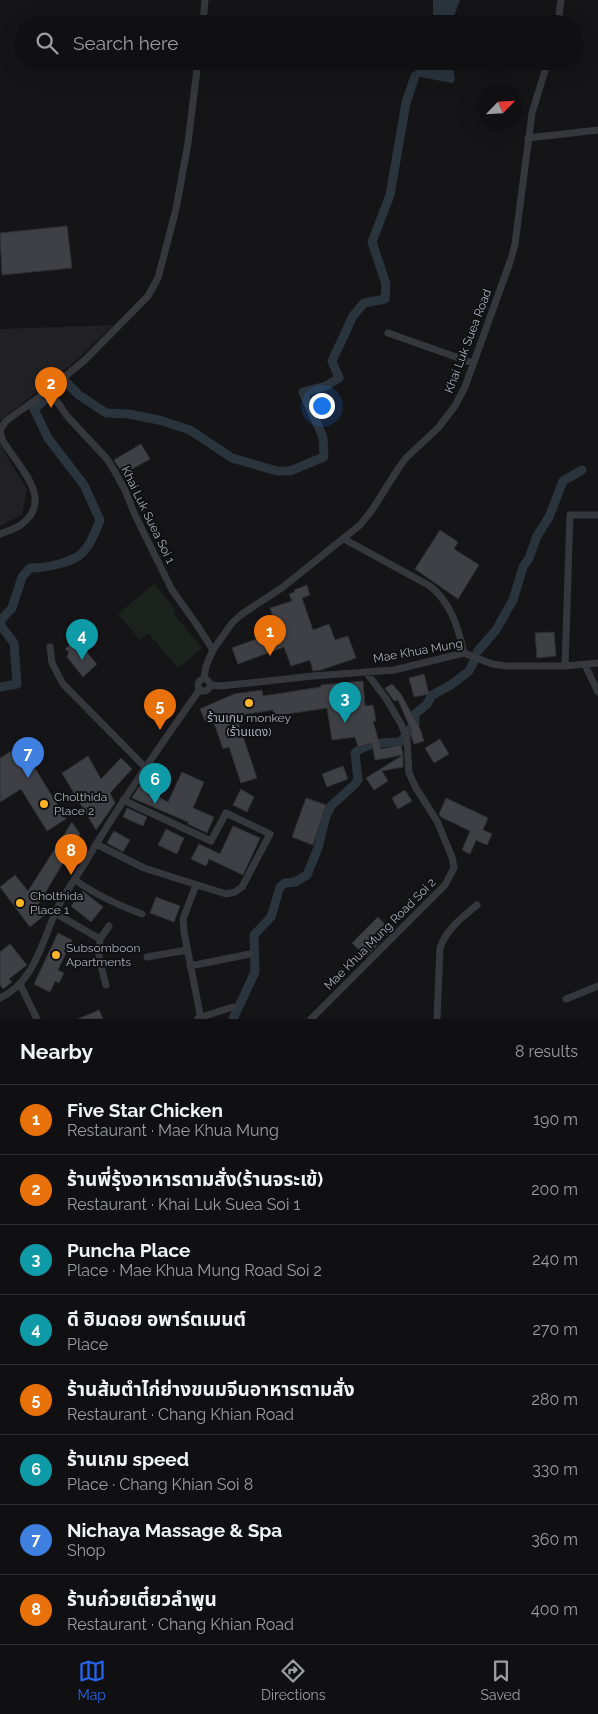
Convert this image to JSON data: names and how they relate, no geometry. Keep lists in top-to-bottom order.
{
  "streets": {
    "street": [
      "Khai Luk Suea Road",
      "Khai Luk Suea Soi 1",
      "Mae Khua Mung",
      "Mae Khua Mung Road Soi 2"
    ]
  },
  "crossings": [
    ["Khai Luk Suea Road", "Khai Luk Suea Soi 1"],
    ["Khai Luk Suea Road", "Mae Khua Mung"],
    ["Mae Khua Mung", "Mae Khua Mung Road Soi 2"]
  ],
  "places": [
    "ร้านเกม monkey (ร้านแดง)",
    "Cholthida Place 2",
    "Cholthida Place 1",
    "Subsomboon Apartments"
  ],
  "north": "top right",
  "page": {
    "search": "Search here",
    "pins": [
      "2",
      "1",
      "4",
      "3",
      "5",
      "7",
      "6",
      "8"
    ],
    "heading": ["Nearby", "8 results"],
    "list": [
      {
        "mark": "1",
        "name": "Five Star Chicken",
        "note": "Restaurant · Mae Khua Mung",
        "value": "190 m"
      },
      {
        "mark": "2",
        "name": "ร้านพี่รุ้งอาหารตามสั่ง(ร้านจระเข้)",
        "note": "Restaurant · Khai Luk Suea Soi 1",
        "value": "200 m"
      },
      {
        "mark": "3",
        "name": "Puncha Place",
        "note": "Place · Mae Khua Mung Road Soi 2",
        "value": "240 m"
      },
      {
        "mark": "4",
        "name": "ดี ฮิมดอย อพาร์ตเมนต์",
        "note": "Place",
        "value": "270 m"
      },
      {
        "mark": "5",
        "name": "ร้านส้มตำไก่ย่างขนมจีนอาหารตามสั่ง",
        "note": "Restaurant · Chang Khian Road",
        "value": "280 m"
      },
      {
        "mark": "6",
        "name": "ร้านเกม speed",
        "note": "Place · Chang Khian Soi 8",
        "value": "330 m"
      },
      {
        "mark": "7",
        "name": "Nichaya Massage & Spa",
        "note": "Shop",
        "value": "360 m"
      },
      {
        "mark": "8",
        "name": "ร้านก๋วยเตี๋ยวลำพูน",
        "note": "Restaurant · Chang Khian Road",
        "value": "400 m"
      }
    ],
    "nav": ["Map", "Directions", "Saved"]
  }
}
